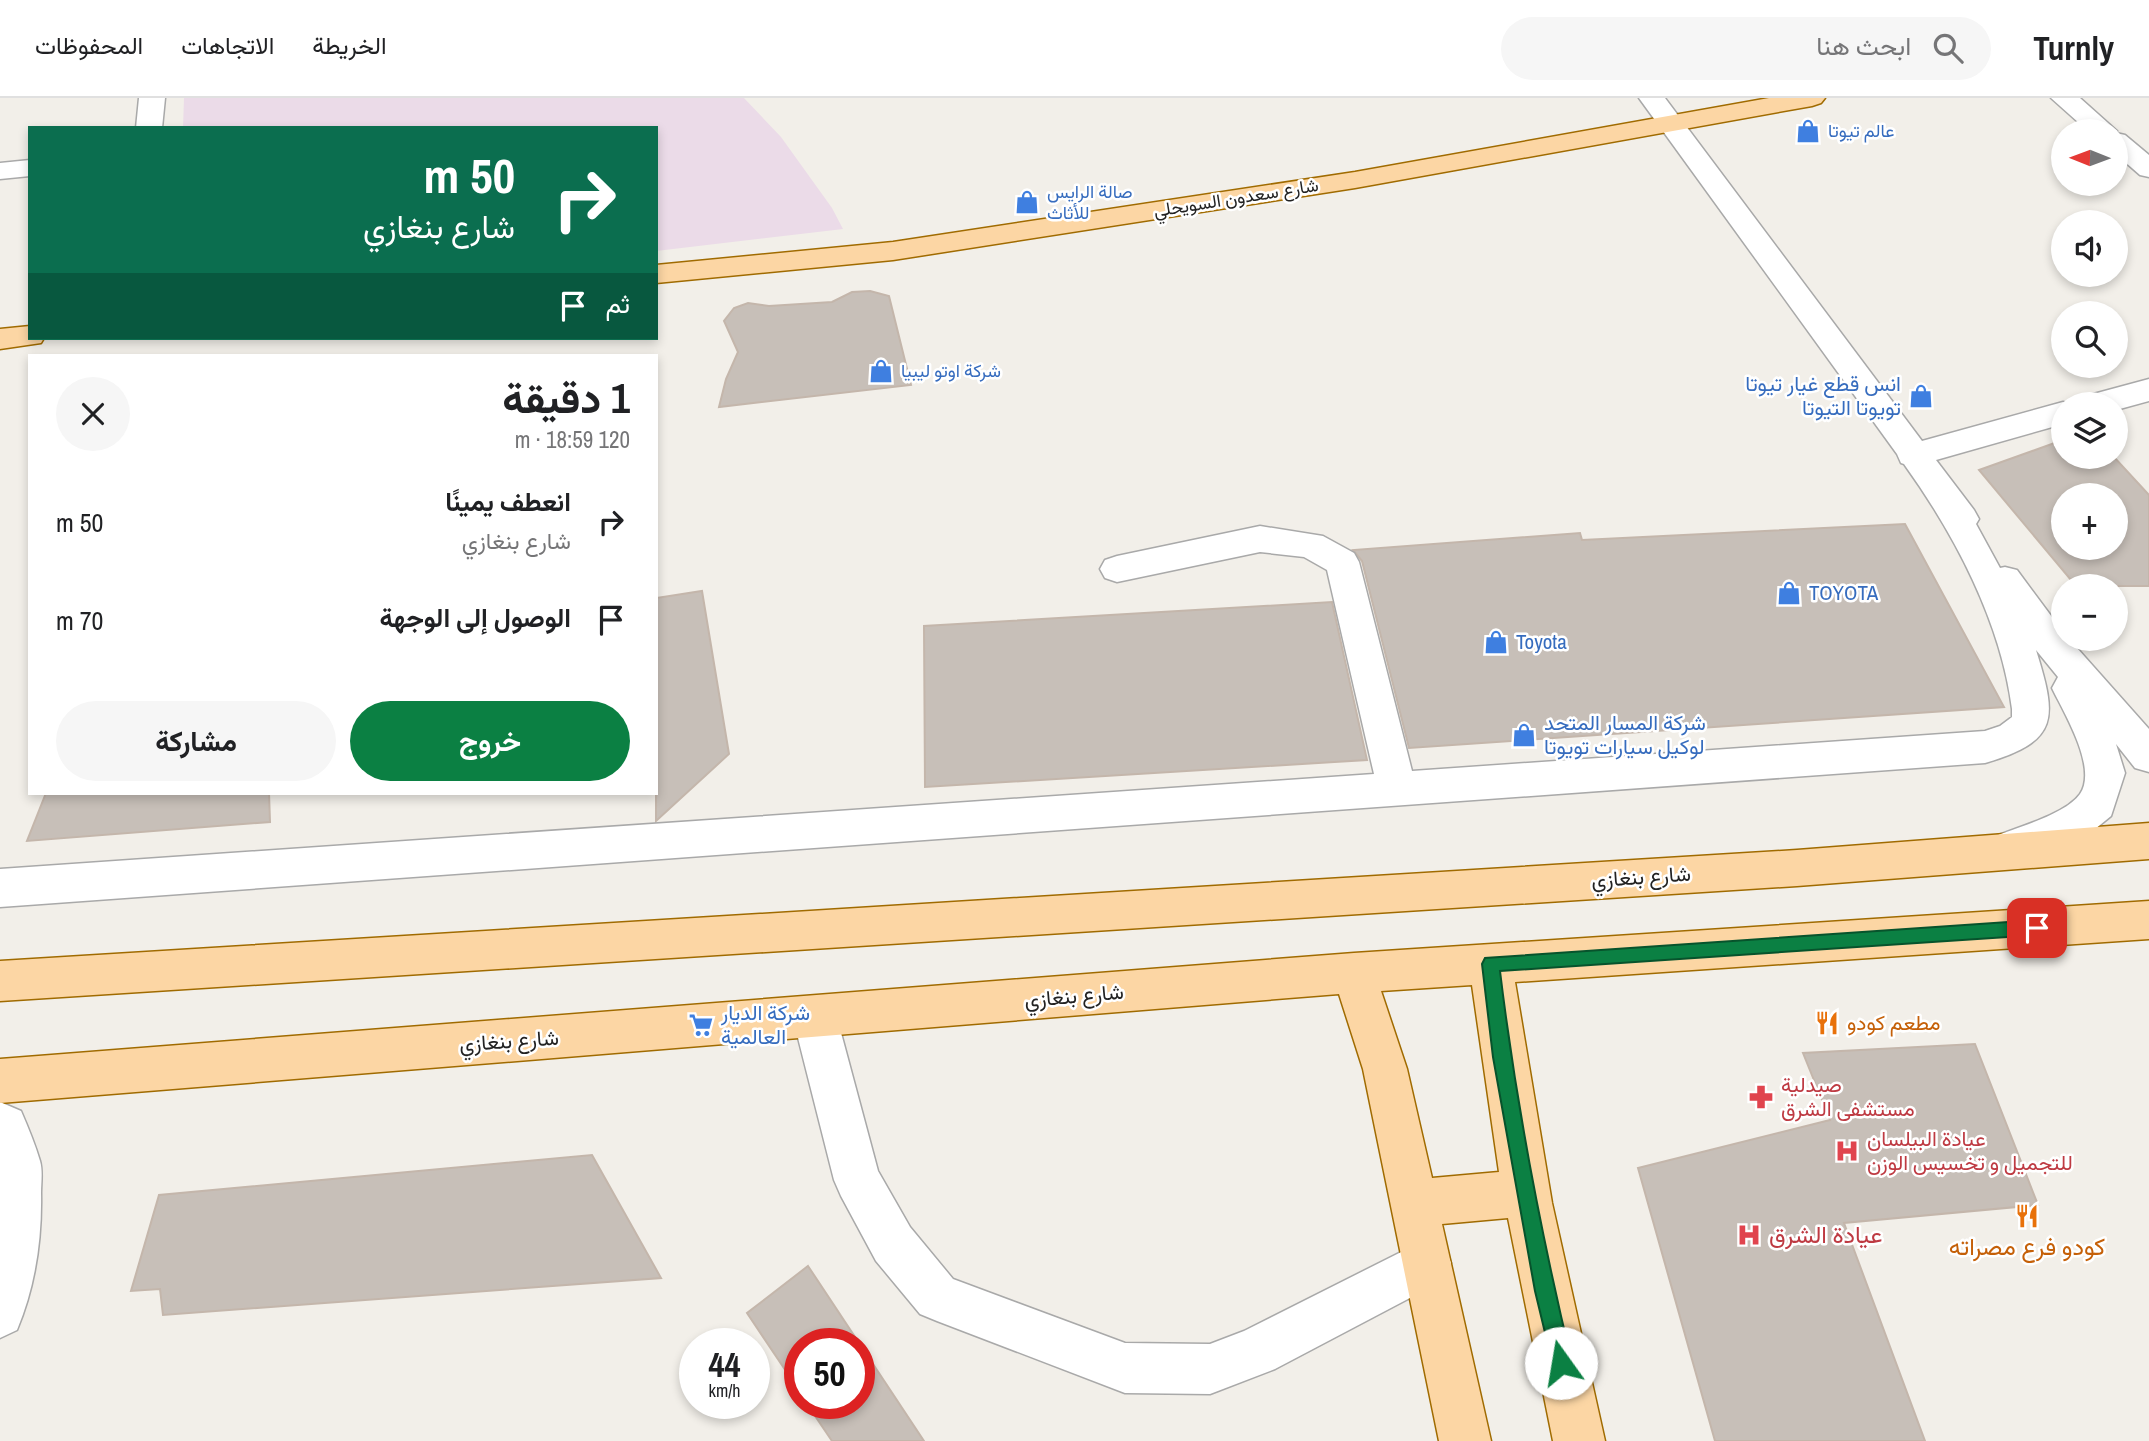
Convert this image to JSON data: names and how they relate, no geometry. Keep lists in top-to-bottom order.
{
  "streets": {
    "main road": ["شارع سعدون السويحلي", "شارع بنغازي"]
  },
  "places": {
    "shop": [
      "عالم تيوتا",
      "صالة الرايس للأثاث",
      "شركة اوتو ليبيا",
      "انس قطع غيار تيوتا تويوتا التيوتا",
      "TOYOTA",
      "Toyota",
      "شركة المسار المتحد لوكيل سيارات تويوتا"
    ],
    "restaurant": ["مطعم كودو", "كودو فرع مصراته"],
    "supermarket": ["شركة الديار العالمية"],
    "pharmacy": ["صيدلية مستشفى الشرق"],
    "hospital": ["عيادة البيلسان للتجميل و تخسيس الوزن", "عيادة الشرق"]
  },
  "north": "left",
  "page": {
    "header": "Turnly",
    "search": "ابحث هنا",
    "nav": ["الخريطة", "الاتجاهات", "المحفوظات"],
    "map_buttons": ["+", "−"],
    "turn": ["50 m", "شارع بنغازي"],
    "then": "ثم",
    "heading": ["1 دقيقة", "120 m · 18:59"],
    "list": [
      {
        "name": "انعطف يمينًا",
        "note": "شارع بنغازي",
        "value": "50 m"
      },
      {
        "name": "الوصول إلى الوجهة",
        "value": "70 m"
      }
    ],
    "buttons": ["خروج", "مشاركة"],
    "speed": "44 km/h",
    "limit": "50"
  }
}
